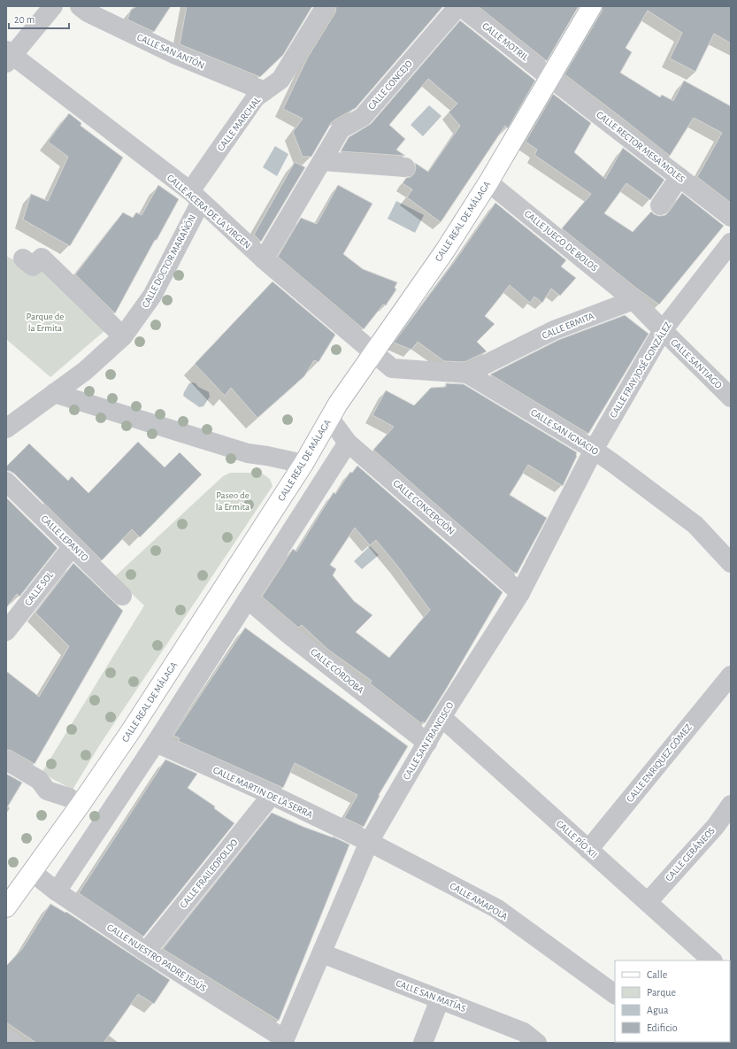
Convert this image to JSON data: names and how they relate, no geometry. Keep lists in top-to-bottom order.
{
  "streets": {
    "main road": ["CALLE REAL DE MÁLAGA"],
    "street": [
      "CALLE MOTRIL",
      "CALLE SAN ANTÓN",
      "CALLE CONCEJO",
      "CALLE MARCHAL",
      "CALLE RECTOR MESA MOLES",
      "CALLE ACERA DE LA VIRGEN",
      "CALLE JUEGO DE BOLOS",
      "CALLE DOCTOR MARAÑÓN",
      "CALLE ERMITA",
      "CALLE SANTIAGO",
      "CALLE FRAY JOSÉ GONZÁLEZ",
      "CALLE SAN IGNACIO",
      "CALLE CONCEPCIÓN",
      "CALLE LEPANTO",
      "CALLE SOL",
      "CALLE CÓRDOBA",
      "CALLE SAN FRANCISCO",
      "CALLE ENRIQUEZ GÓMEZ",
      "CALLE MARTIN DE LA SERRA",
      "CALLE PÍO XII",
      "CALLE GERÁNEOS",
      "CALLE FRAILEOPOLDO",
      "CALLE AMAPOLA",
      "CALLE NUESTRO PADRE JESÚS",
      "CALLE SAN MATÍAS"
    ]
  },
  "crossings": [
    ["CALLE MOTRIL", "CALLE CONCEJO"],
    ["CALLE MOTRIL", "CALLE RECTOR MESA MOLES"],
    ["CALLE MOTRIL", "CALLE REAL DE MÁLAGA"],
    ["CALLE SAN ANTÓN", "CALLE MARCHAL"],
    ["CALLE CONCEJO", "CALLE ACERA DE LA VIRGEN"],
    ["CALLE MARCHAL", "CALLE ACERA DE LA VIRGEN"],
    ["CALLE MARCHAL", "CALLE DOCTOR MARAÑÓN"],
    ["CALLE RECTOR MESA MOLES", "CALLE REAL DE MÁLAGA"],
    ["CALLE ACERA DE LA VIRGEN", "CALLE REAL DE MÁLAGA"],
    ["CALLE ACERA DE LA VIRGEN", "CALLE DOCTOR MARAÑÓN"],
    ["CALLE ACERA DE LA VIRGEN", "CALLE SAN IGNACIO"],
    ["CALLE REAL DE MÁLAGA", "CALLE JUEGO DE BOLOS"],
    ["CALLE REAL DE MÁLAGA", "CALLE SAN IGNACIO"],
    ["CALLE REAL DE MÁLAGA", "CALLE CONCEPCIÓN"],
    ["CALLE REAL DE MÁLAGA", "CALLE NUESTRO PADRE JESÚS"],
    ["CALLE JUEGO DE BOLOS", "CALLE ERMITA"],
    ["CALLE ERMITA", "CALLE SAN IGNACIO"],
    ["CALLE SANTIAGO", "CALLE FRAY JOSÉ GONZÁLEZ"],
    ["CALLE FRAY JOSÉ GONZÁLEZ", "CALLE SAN IGNACIO"],
    ["CALLE FRAY JOSÉ GONZÁLEZ", "CALLE SAN FRANCISCO"],
    ["CALLE SAN IGNACIO", "CALLE SAN FRANCISCO"],
    ["CALLE CONCEPCIÓN", "CALLE SAN FRANCISCO"],
    ["CALLE LEPANTO", "CALLE SOL"],
    ["CALLE CÓRDOBA", "CALLE SAN FRANCISCO"],
    ["CALLE SAN FRANCISCO", "CALLE MARTIN DE LA SERRA"],
    ["CALLE SAN FRANCISCO", "CALLE PÍO XII"],
    ["CALLE SAN FRANCISCO", "CALLE AMAPOLA"],
    ["CALLE SAN FRANCISCO", "CALLE NUESTRO PADRE JESÚS"],
    ["CALLE SAN FRANCISCO", "CALLE SAN MATÍAS"],
    ["CALLE ENRIQUEZ GÓMEZ", "CALLE PÍO XII"],
    ["CALLE MARTIN DE LA SERRA", "CALLE FRAILEOPOLDO"],
    ["CALLE MARTIN DE LA SERRA", "CALLE AMAPOLA"],
    ["CALLE PÍO XII", "CALLE GERÁNEOS"],
    ["CALLE FRAILEOPOLDO", "CALLE NUESTRO PADRE JESÚS"]
  ],
  "parks": ["Parque de la Ermita", "Paseo de la Ermita"],
  "legend": [
    "Calle",
    "Parque",
    "Agua",
    "Edificio"
  ],
  "scale_bar": "20 m"
}
